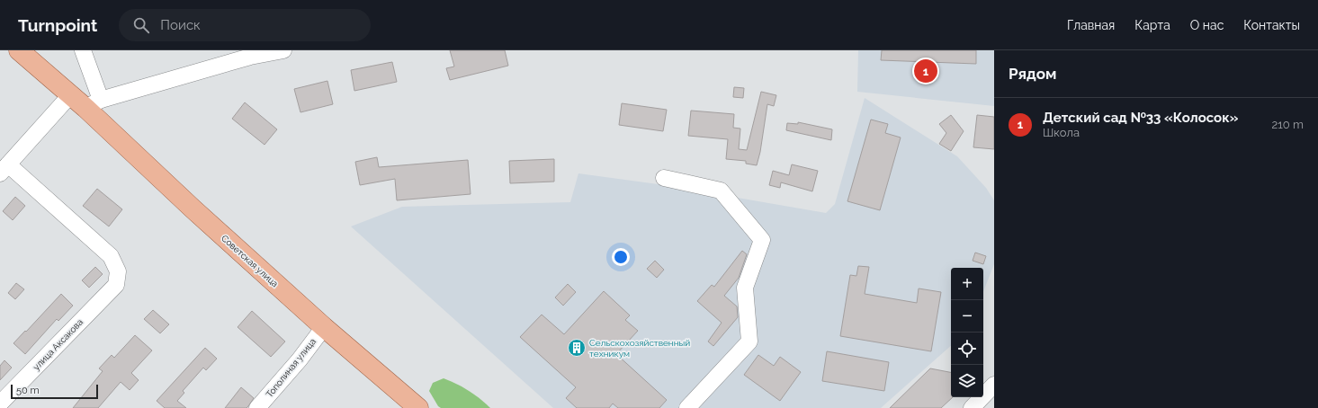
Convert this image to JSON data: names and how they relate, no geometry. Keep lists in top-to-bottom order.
{
  "streets": {
    "main road": ["Советская улица"],
    "street": ["улица Аксакова", "Тополиная улица"]
  },
  "crossings": [
    ["Советская улица", "Тополиная улица"]
  ],
  "places": {
    "building": ["Сельскохозяйственный техникум"]
  },
  "scale_bar": "50 m",
  "page": {
    "header": "Turnpoint",
    "search": "Поиск",
    "nav": [
      "Главная",
      "Карта",
      "О нас",
      "Контакты"
    ],
    "heading": "Рядом",
    "pins": "1",
    "list": [
      {
        "mark": "1",
        "name": "Детский сад №33 «Колосок»",
        "note": "Школа",
        "value": "210 m"
      }
    ],
    "map_buttons": ["+", "−"],
    "scale": "50 m"
  }
}
